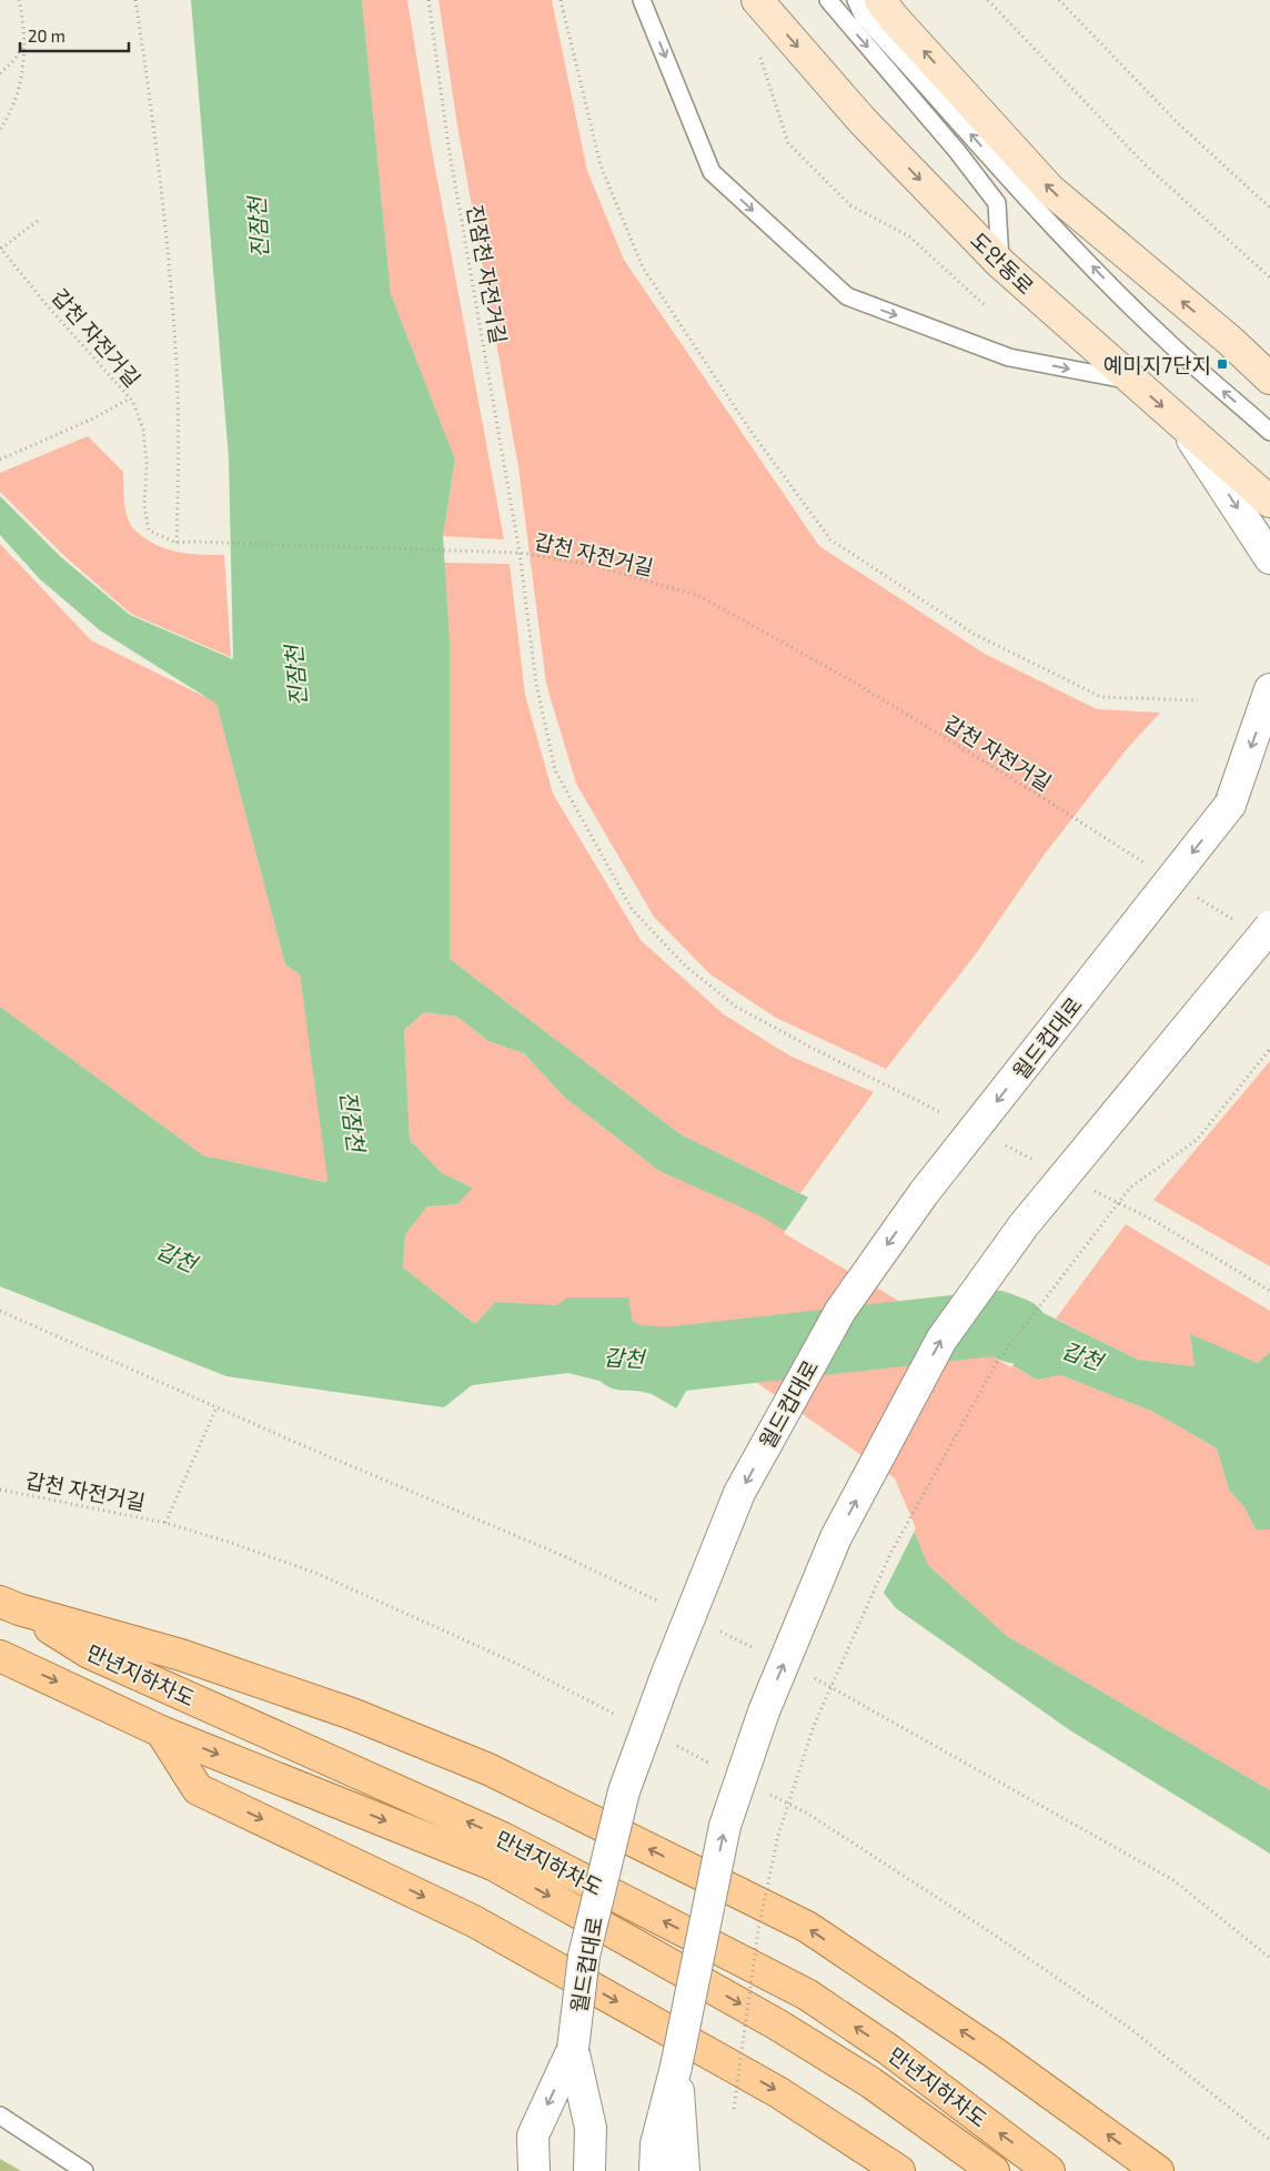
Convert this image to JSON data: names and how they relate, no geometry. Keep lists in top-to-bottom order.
{
  "streets": {
    "main road": ["도안동로", "만년지하차도"],
    "street": ["월드컵대로"],
    "path": ["진잠천 자전거길", "갑천 자전거길"]
  },
  "crossings": [
    ["진잠천 자전거길", "갑천 자전거길"]
  ],
  "water": ["진잠천", "갑천"],
  "places": {
    "transit": ["예미지7단지"]
  },
  "scale_bar": "20 m"
}
